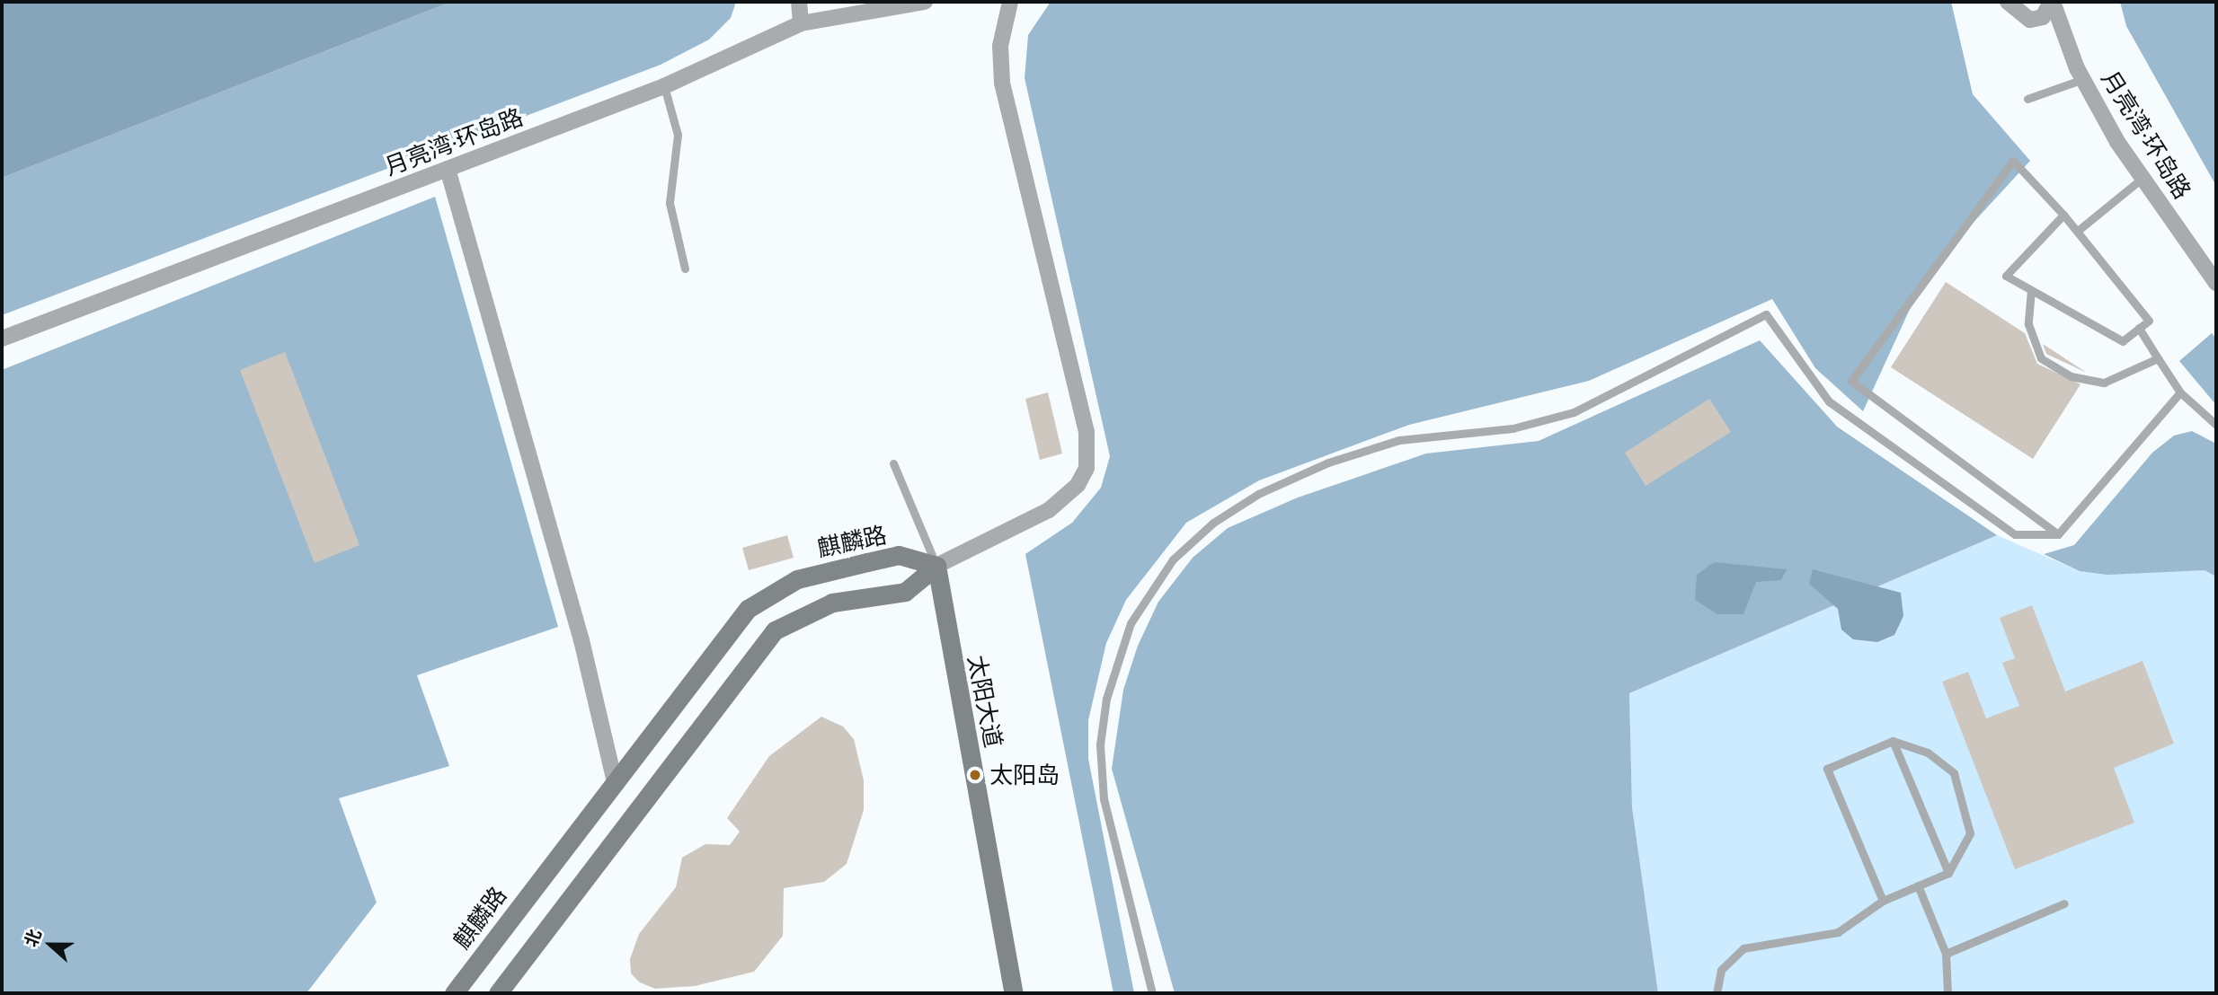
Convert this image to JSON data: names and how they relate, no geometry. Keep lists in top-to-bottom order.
{
  "streets": {
    "main road": ["麒麟路", "太阳大道"],
    "street": ["月亮湾·环岛路"]
  },
  "crossings": [
    ["麒麟路", "太阳大道"]
  ],
  "places": ["太阳岛"],
  "north": "left"
}
